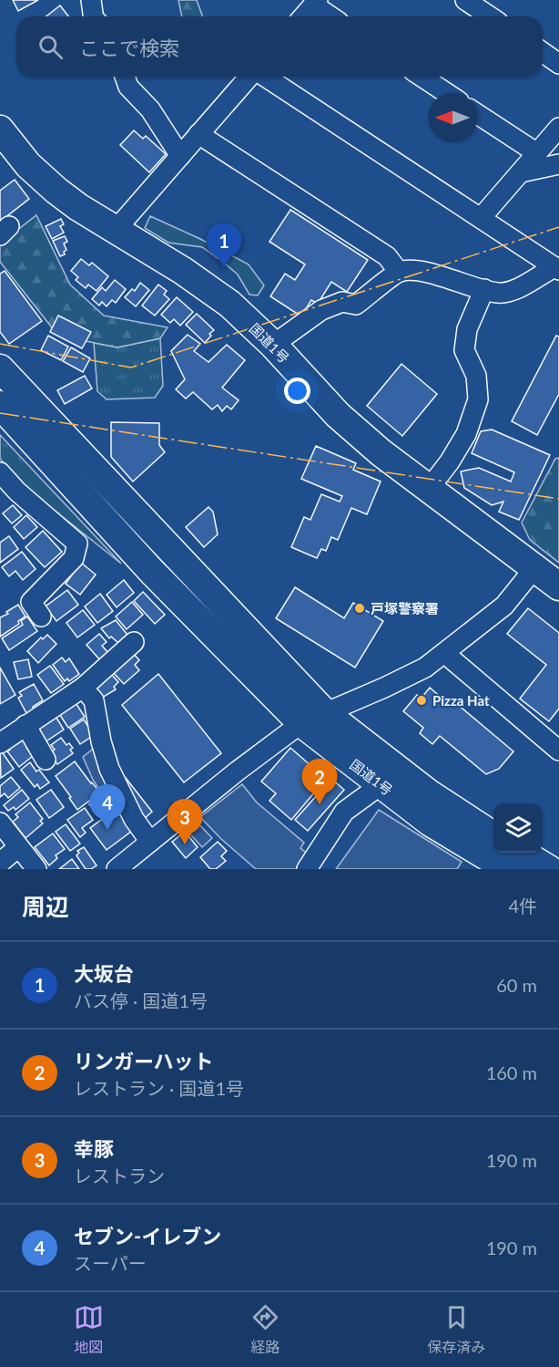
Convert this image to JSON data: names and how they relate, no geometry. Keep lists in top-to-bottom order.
{
  "streets": {
    "highway": ["国道1号"]
  },
  "places": ["戸塚警察署", "Pizza Hat"],
  "north": "left",
  "page": {
    "search": "ここで検索",
    "pins": [
      "1",
      "2",
      "4",
      "3"
    ],
    "heading": ["周辺", "4件"],
    "list": [
      {
        "mark": "1",
        "name": "大坂台",
        "note": "バス停 · 国道1号",
        "value": "60 m"
      },
      {
        "mark": "2",
        "name": "リンガーハット",
        "note": "レストラン · 国道1号",
        "value": "160 m"
      },
      {
        "mark": "3",
        "name": "幸豚",
        "note": "レストラン",
        "value": "190 m"
      },
      {
        "mark": "4",
        "name": "セブン-イレブン",
        "note": "スーパー",
        "value": "190 m"
      }
    ],
    "nav": ["地図", "経路", "保存済み"]
  }
}
